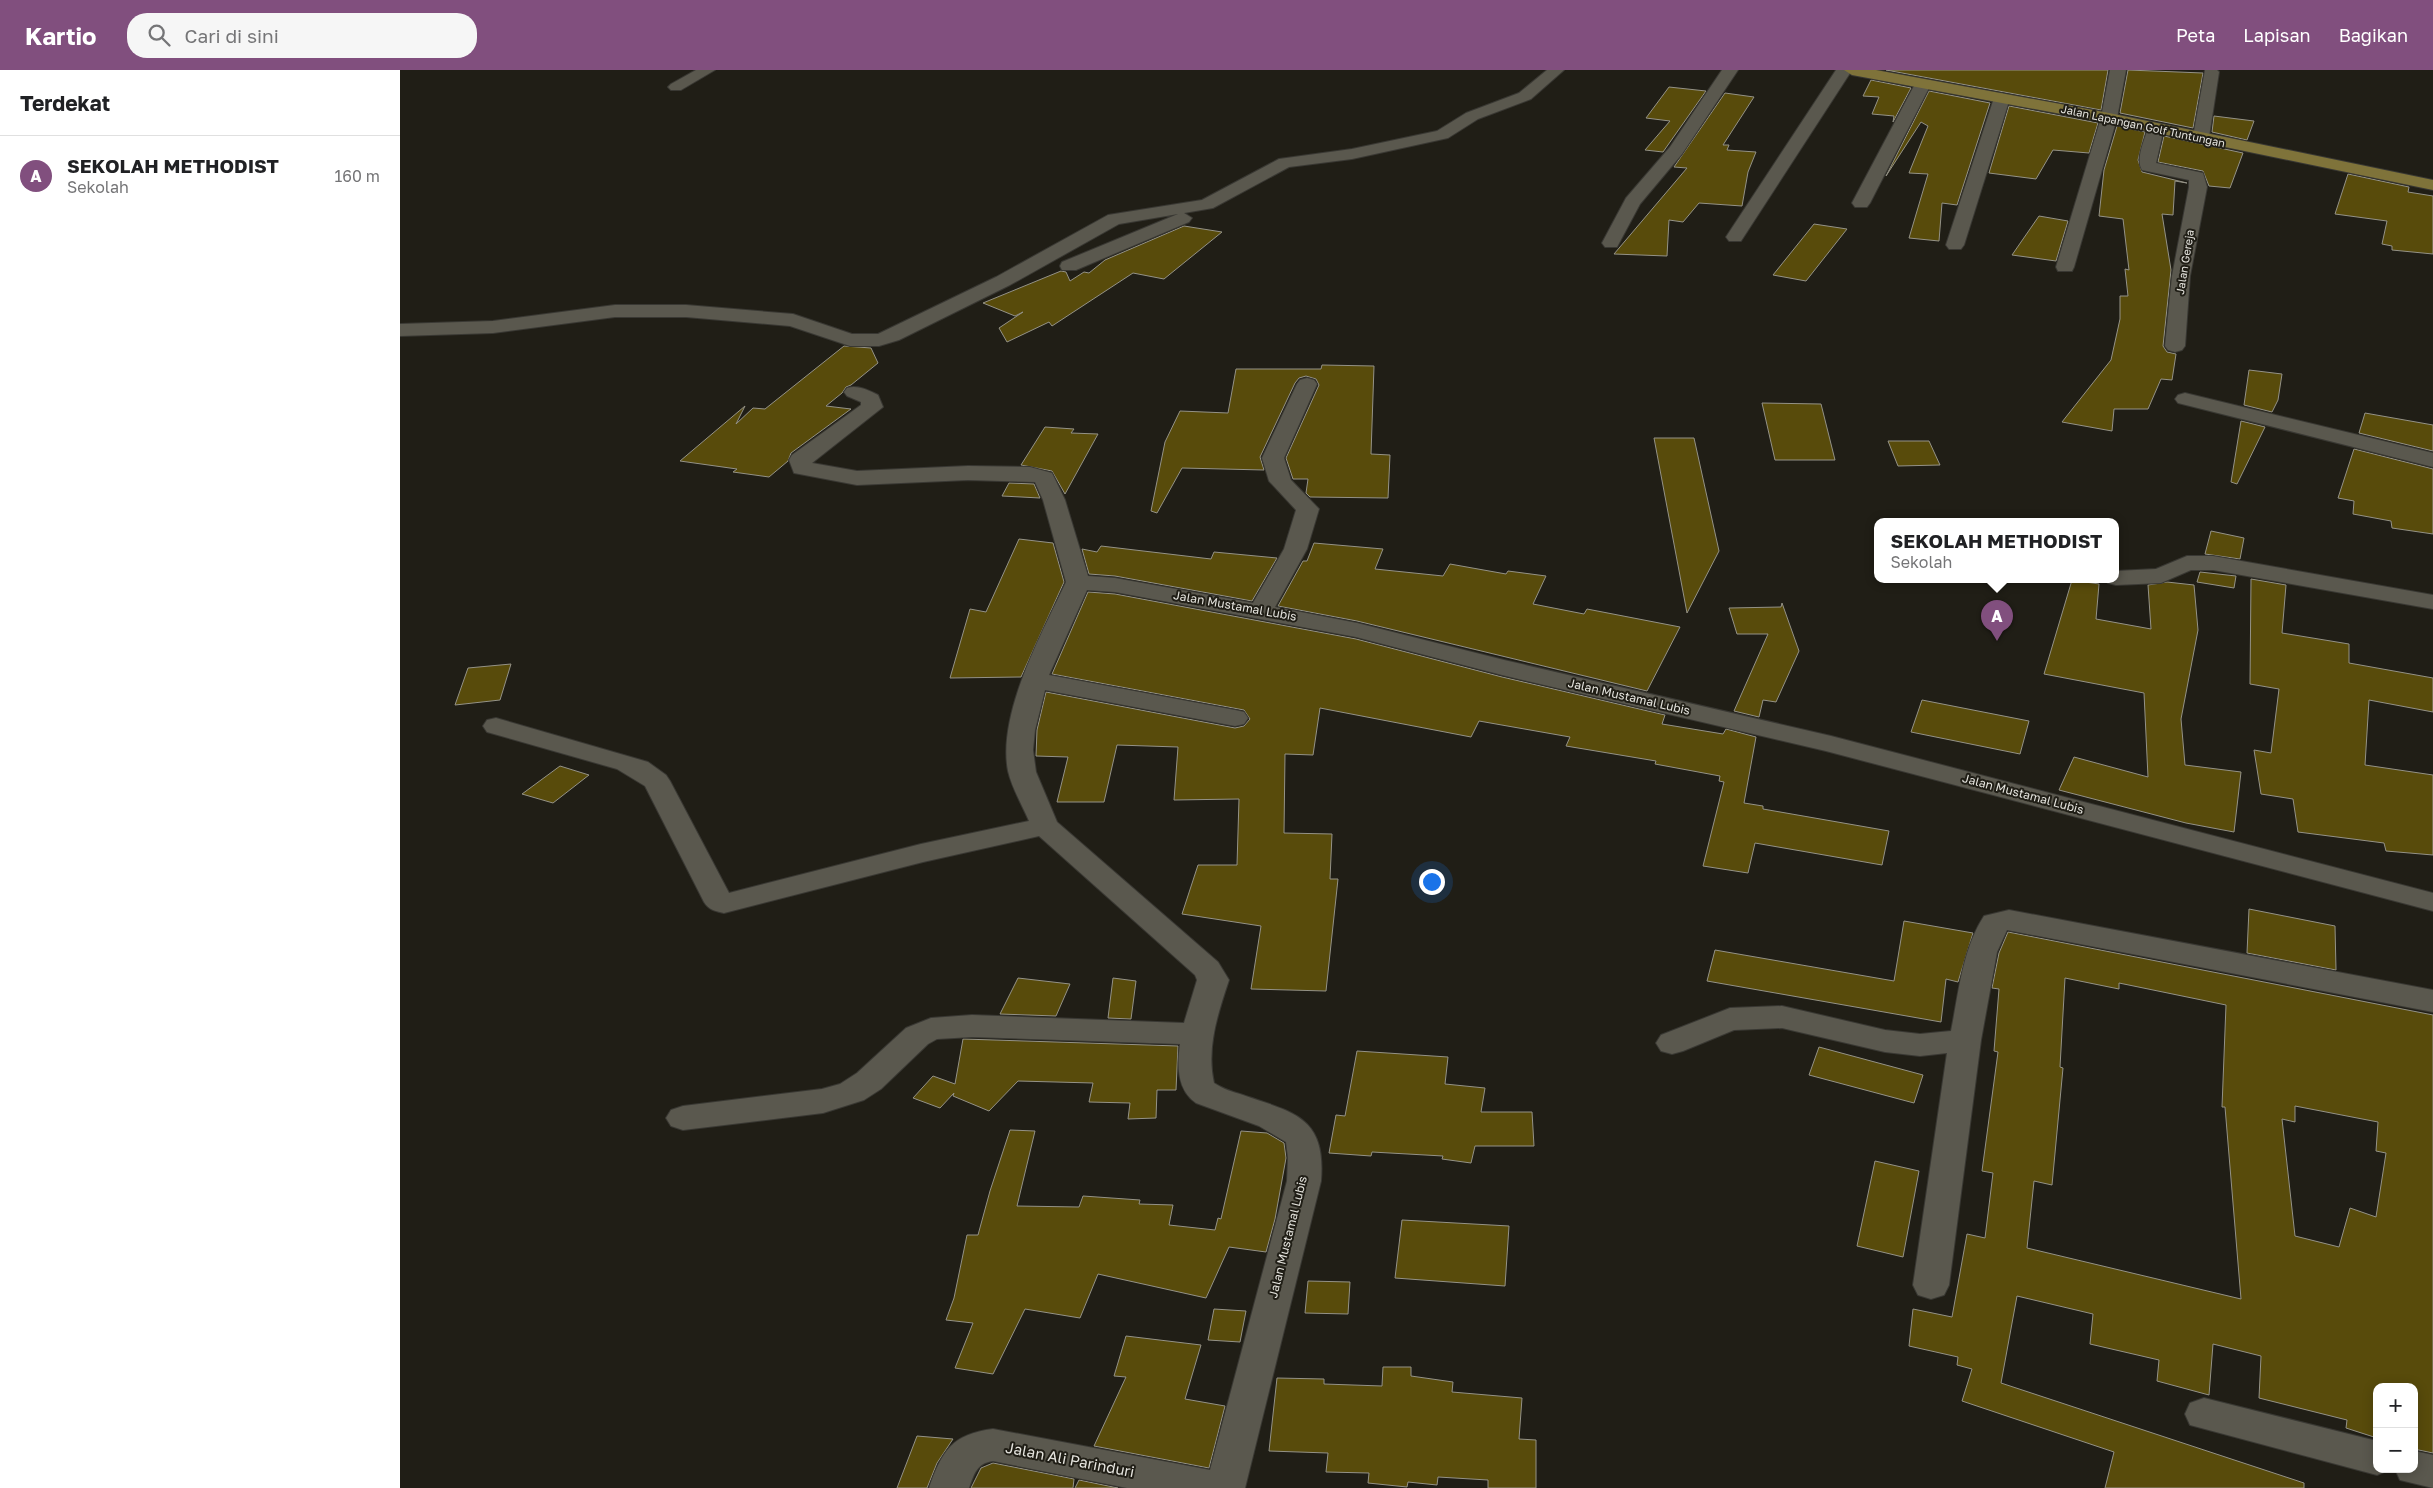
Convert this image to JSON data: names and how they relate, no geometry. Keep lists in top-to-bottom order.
{
  "streets": {
    "main road": ["Jalan Lapangan Golf Tuntungan"],
    "street": ["Jalan Gereja", "Jalan Mustamal Lubis", "Jalan Ali Parinduri"]
  },
  "crossings": [
    ["Jalan Lapangan Golf Tuntungan", "Jalan Gereja"]
  ],
  "page": {
    "header": "Kartio",
    "search": "Cari di sini",
    "nav": ["Peta", "Lapisan", "Bagikan"],
    "heading": "Terdekat",
    "list": [
      {
        "mark": "A",
        "name": "SEKOLAH METHODIST",
        "note": "Sekolah",
        "value": "160 m"
      }
    ],
    "popup": ["SEKOLAH METHODIST", "Sekolah"],
    "pins": "A",
    "map_buttons": ["+", "−"]
  }
}
